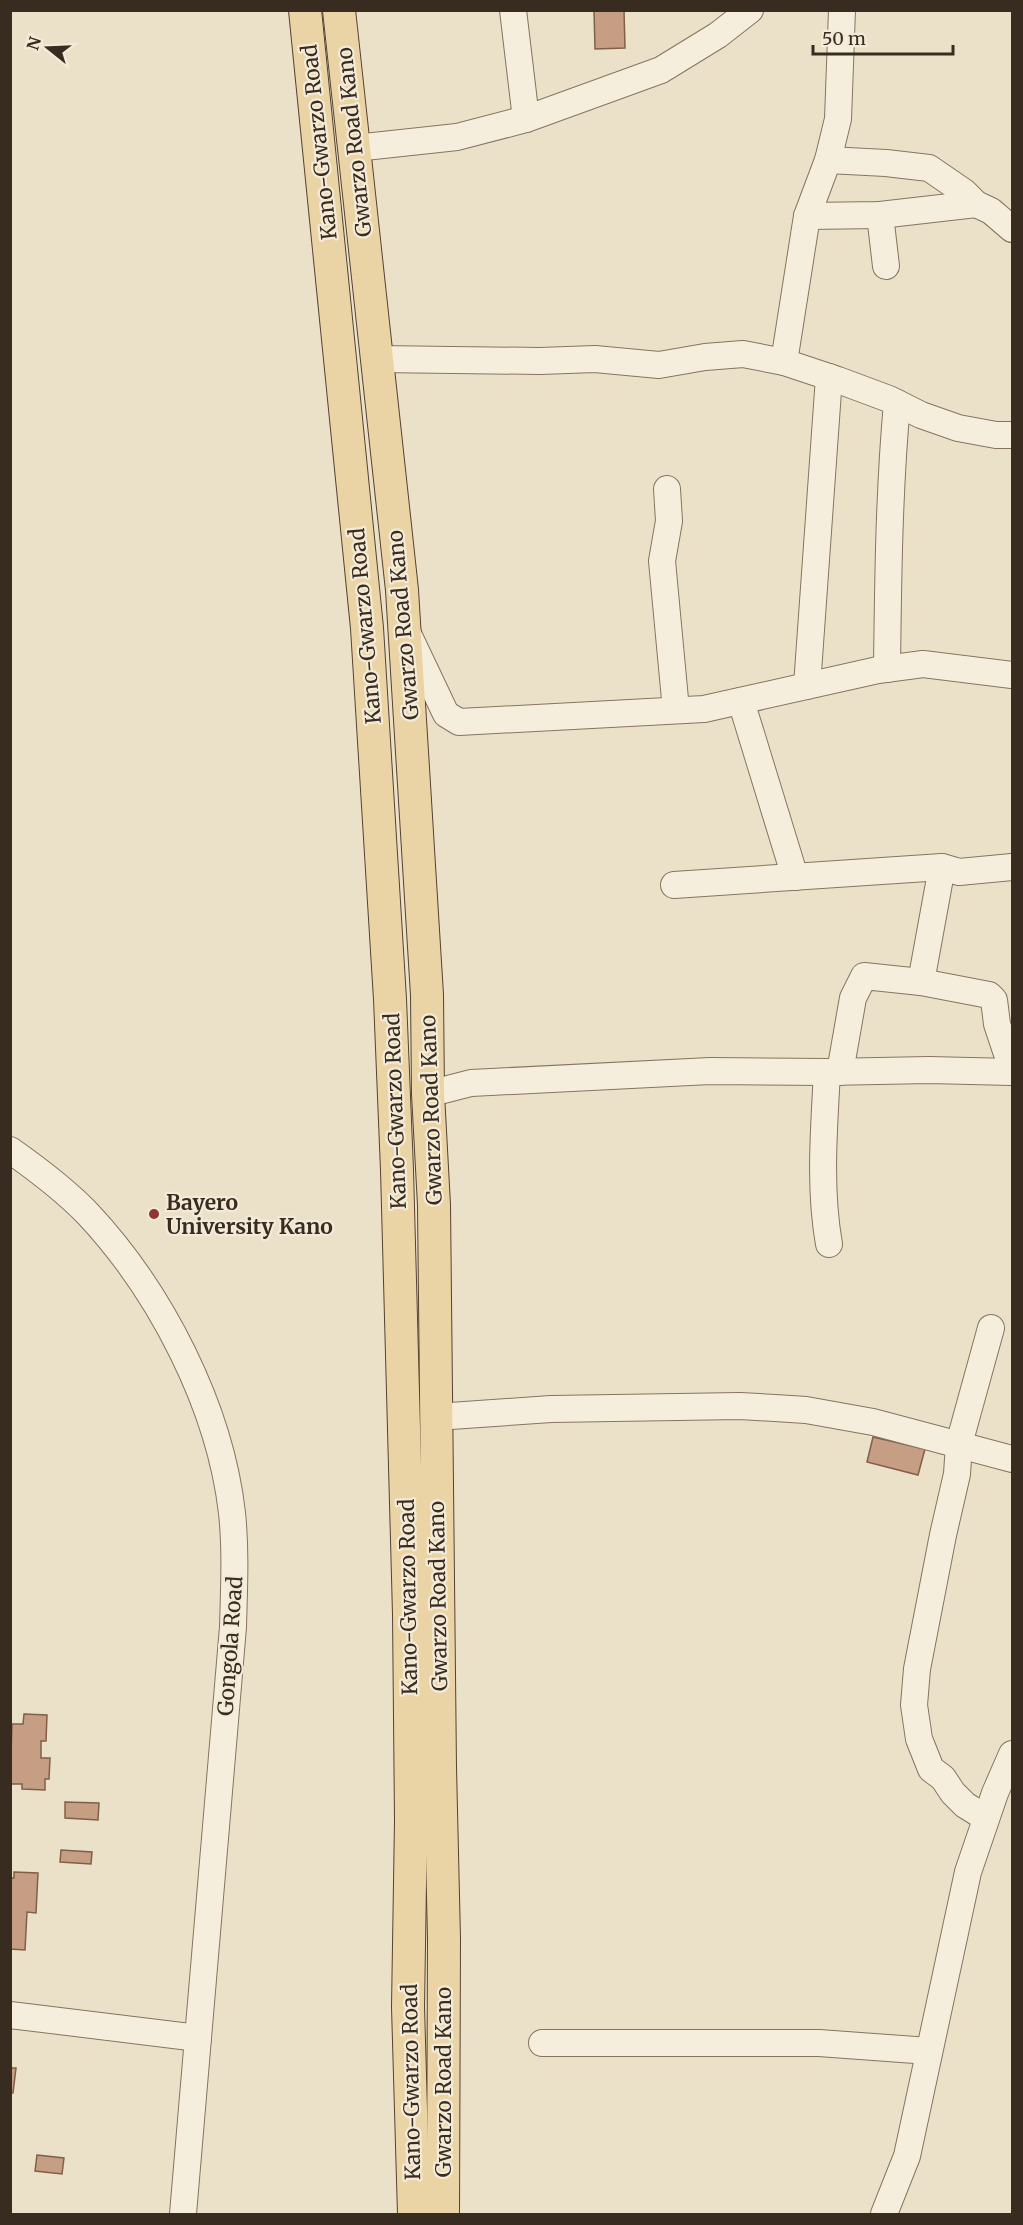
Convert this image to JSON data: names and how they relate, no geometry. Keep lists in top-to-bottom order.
{
  "streets": {
    "main road": ["Kano-Gwarzo Road", "Gwarzo Road Kano"],
    "street": ["Gongola Road"]
  },
  "places": ["Bayero University Kano"],
  "scale_bar": "50 m",
  "north": "left"
}
